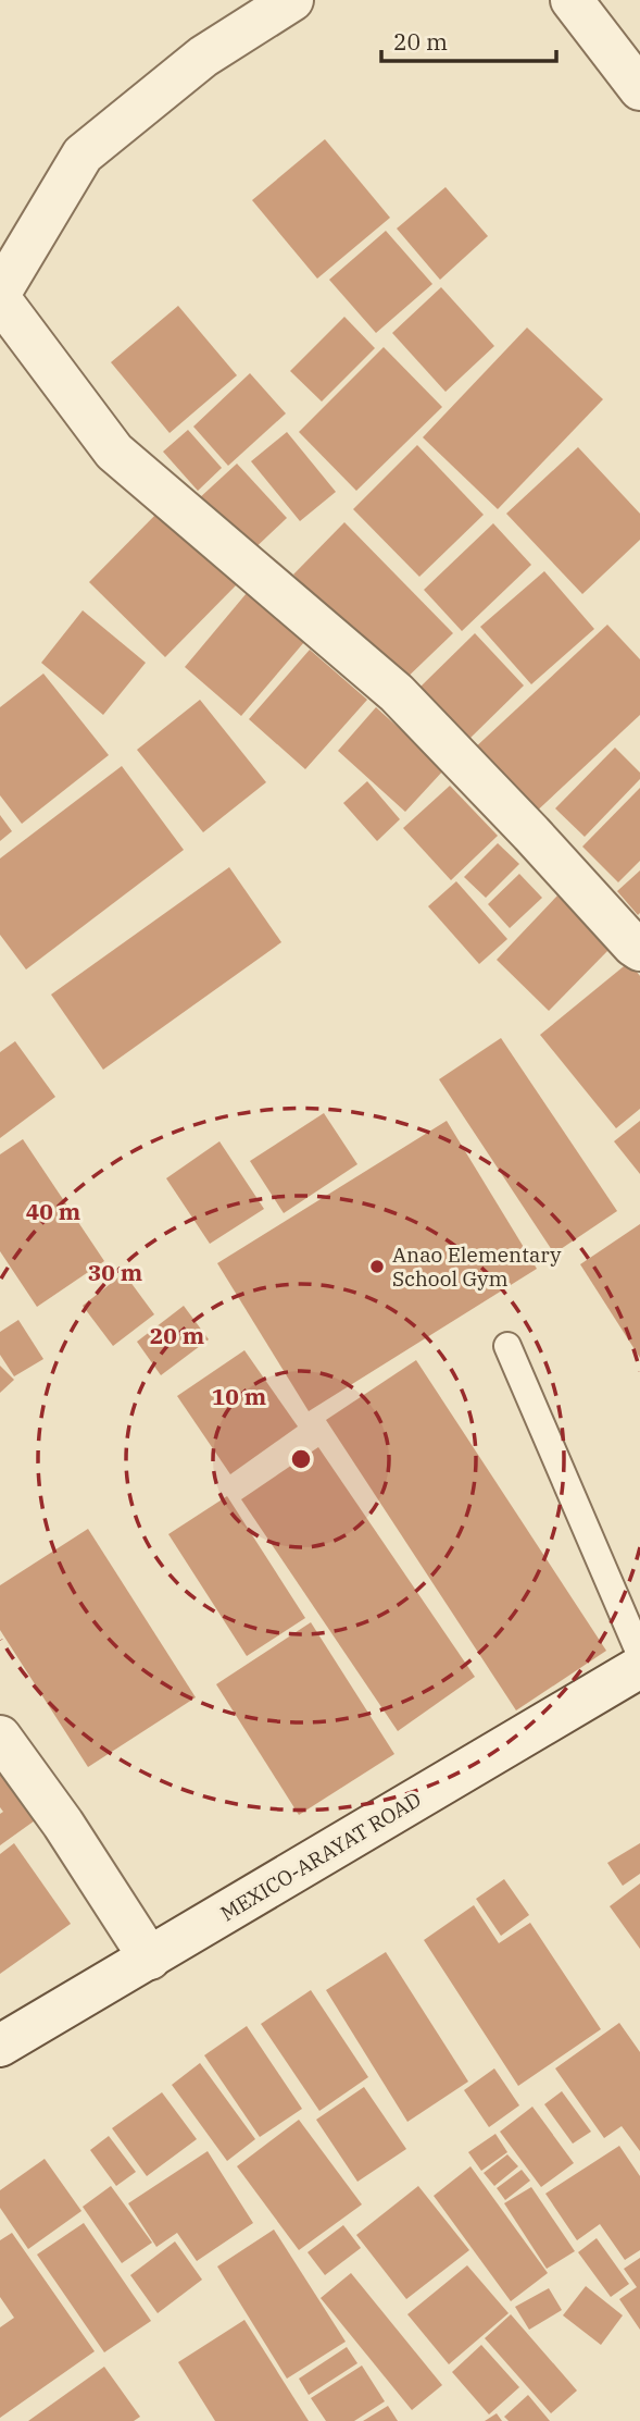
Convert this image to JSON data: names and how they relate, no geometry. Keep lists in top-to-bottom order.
{
  "streets": {
    "street": ["MEXICO-ARAYAT ROAD"]
  },
  "places": ["Anao Elementary School Gym"],
  "scale_bar": "20 m",
  "rings": [
    "40 m",
    "30 m",
    "20 m",
    "10 m"
  ]
}
